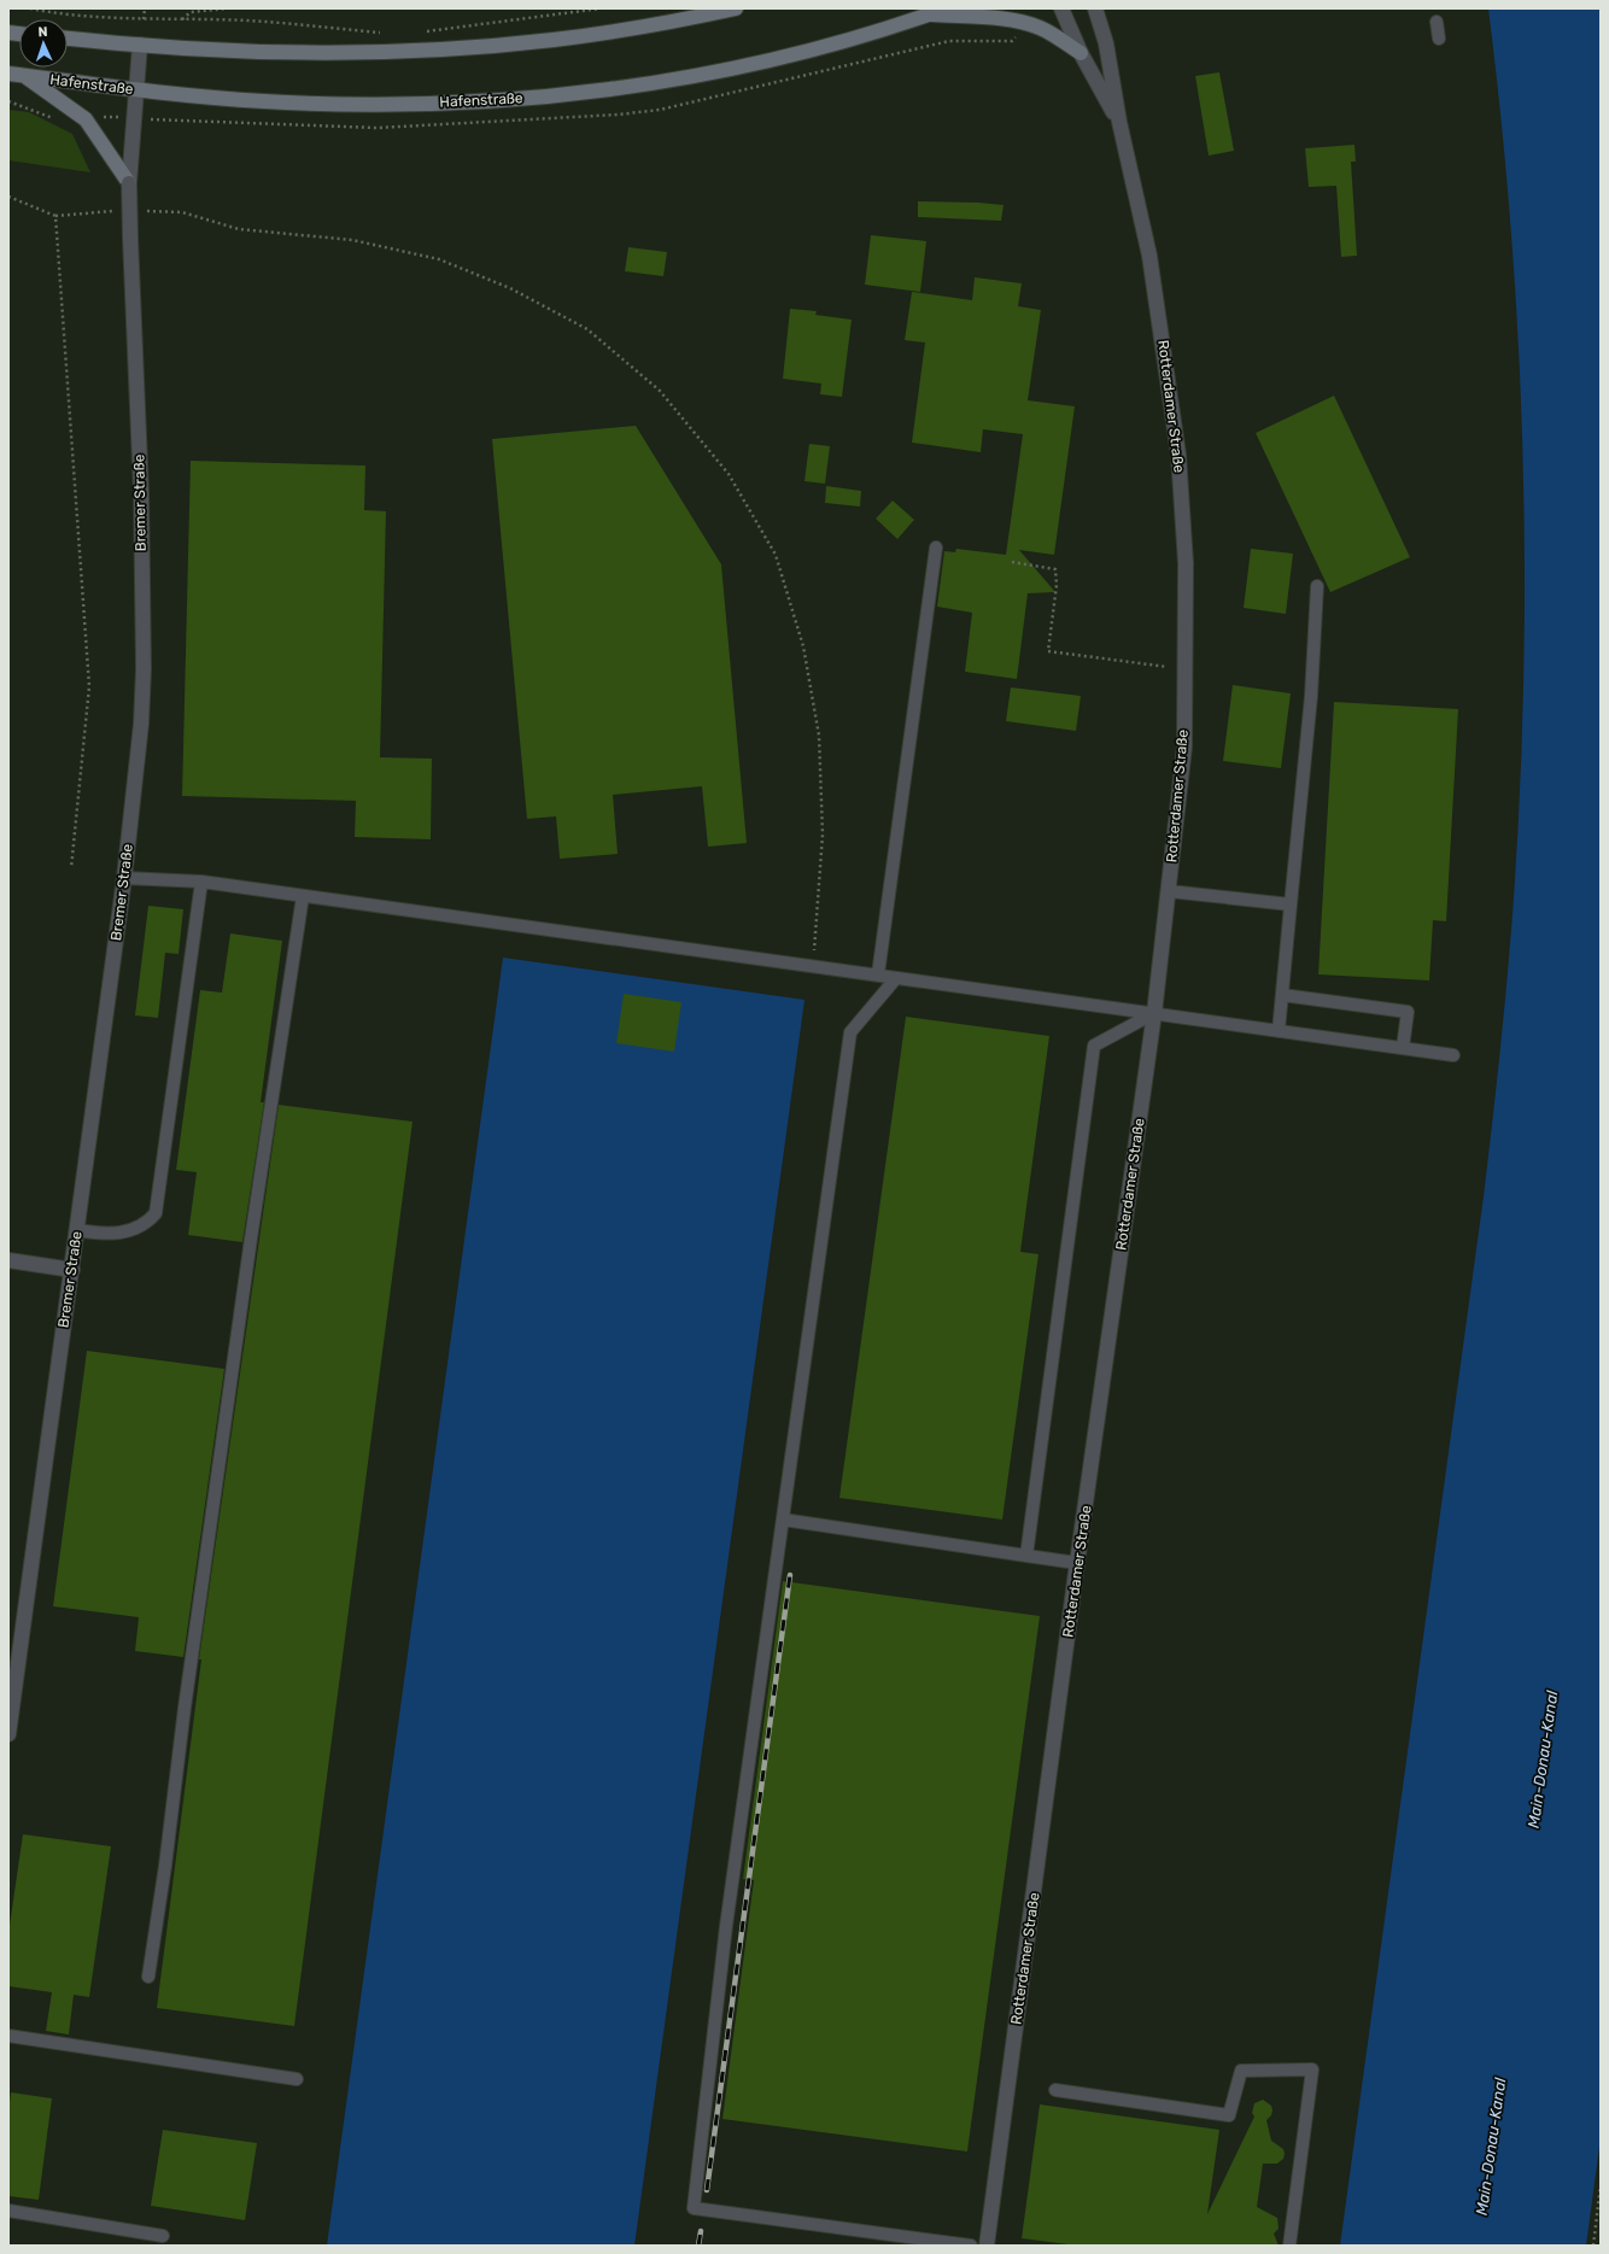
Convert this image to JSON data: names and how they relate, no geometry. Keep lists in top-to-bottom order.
{
  "streets": {
    "main road": ["Hafenstraße"],
    "street": ["Rotterdamer Straße", "Bremer Straße"]
  },
  "crossings": [
    ["Hafenstraße", "Bremer Straße"]
  ],
  "water": ["Main-Donau-Kanal"],
  "north": "top"
}
